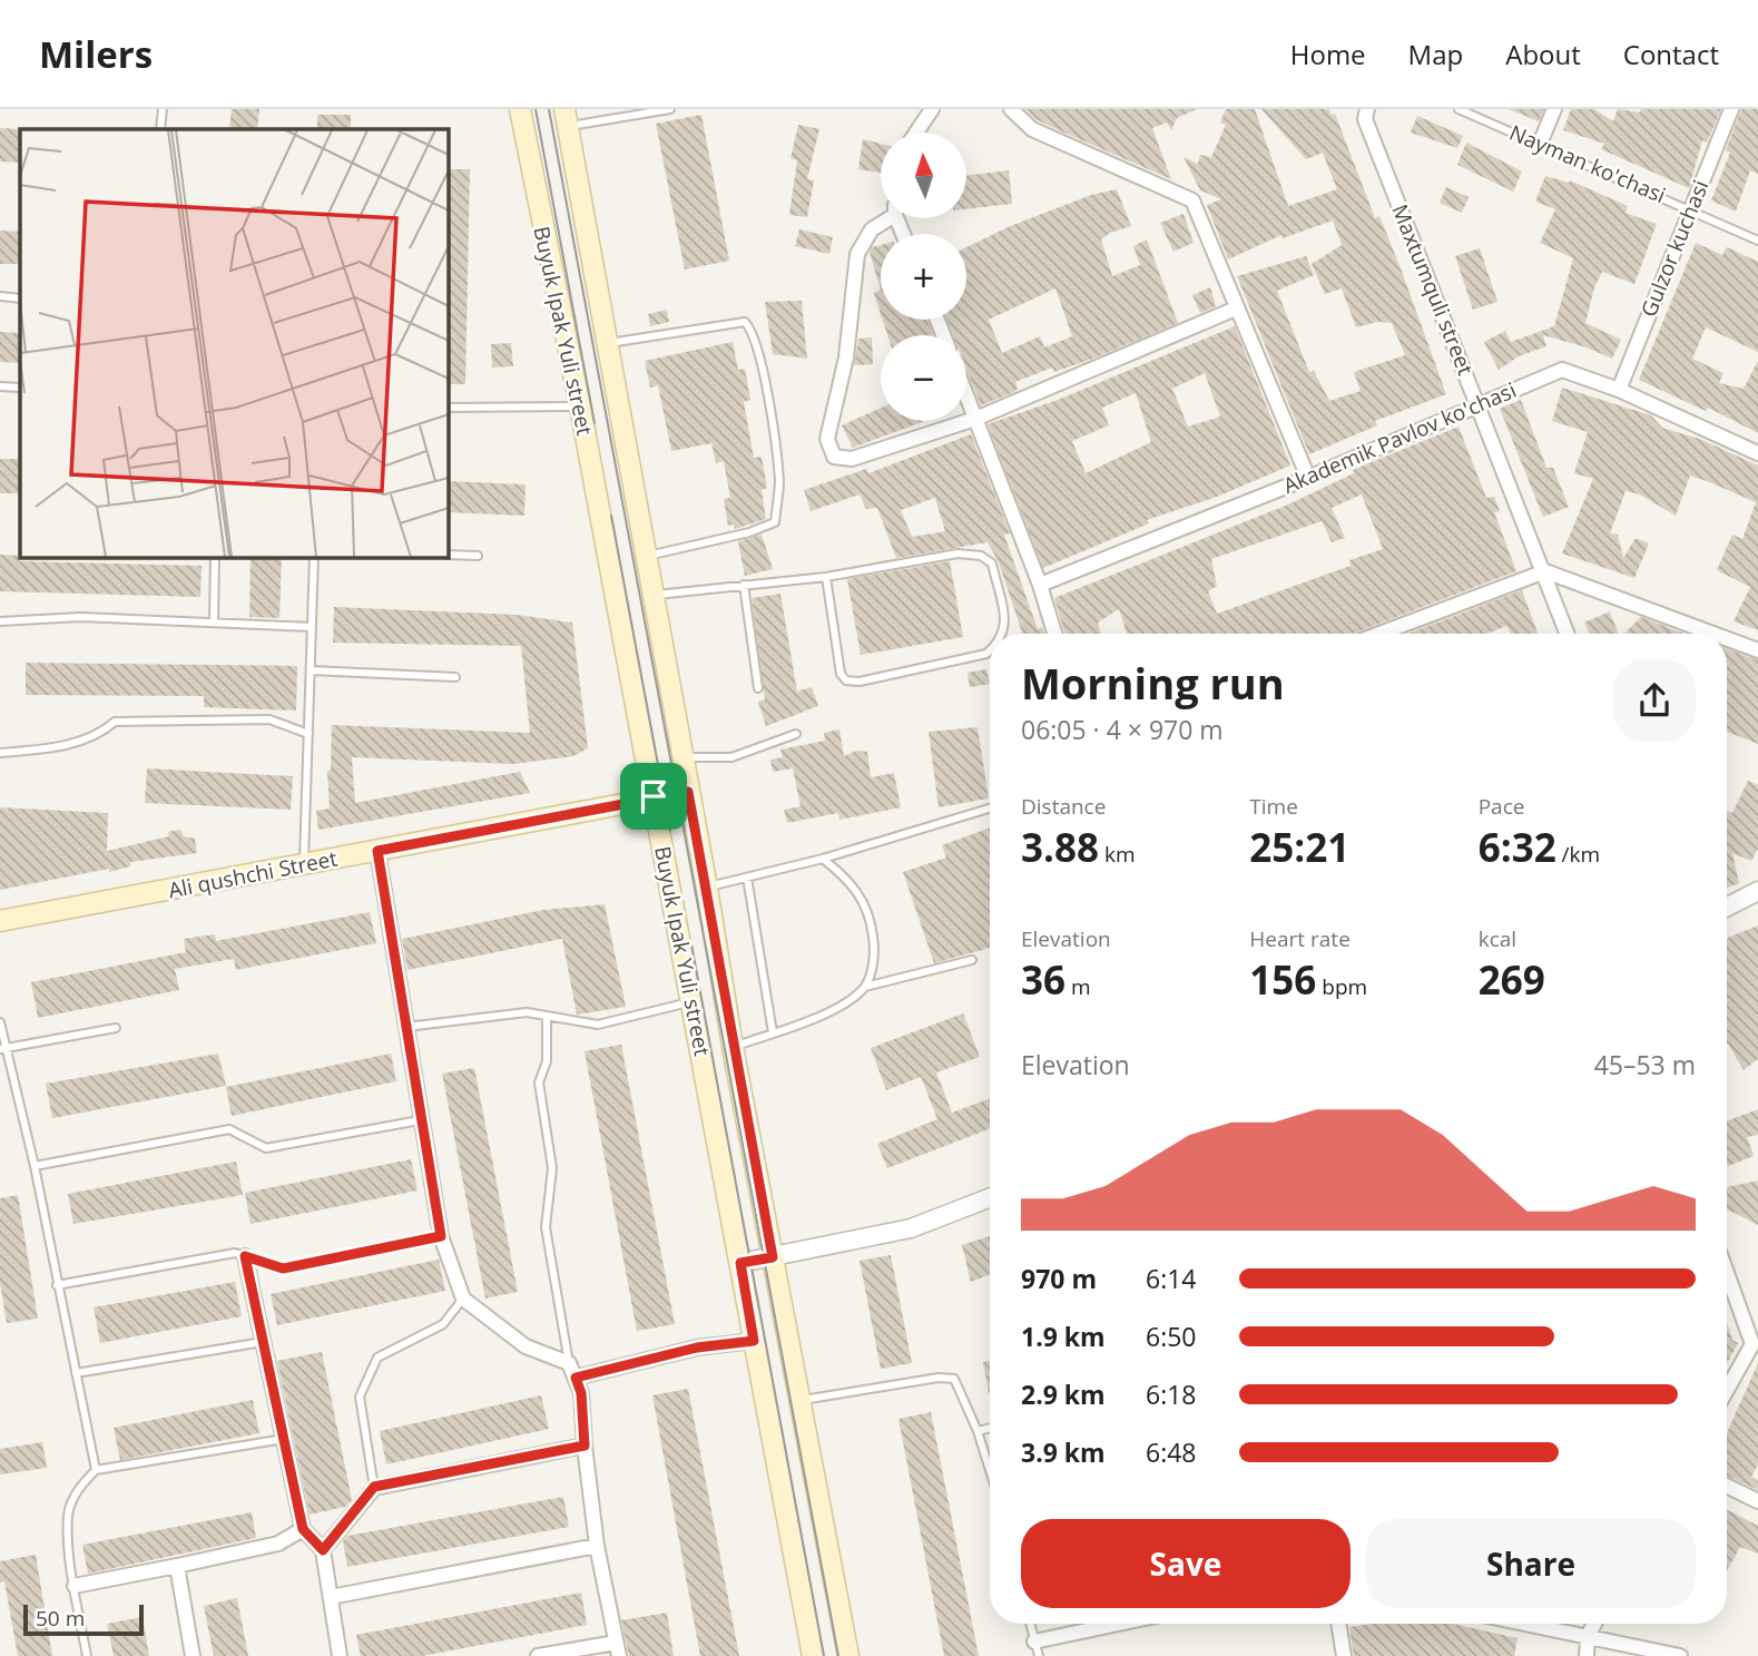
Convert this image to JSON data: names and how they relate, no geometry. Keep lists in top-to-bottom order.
{
  "streets": {
    "main road": ["Buyuk Ipak Yuli street", "Ali qushchi Street"],
    "street": ["Gulzor kuchasi", "Maxtumquli street", "Akademik Pavlov ko'chasi"],
    "lane": ["Nayman ko'chasi"]
  },
  "crossings": [
    ["Nayman ko'chasi", "Gulzor kuchasi"],
    ["Gulzor kuchasi", "Akademik Pavlov ko'chasi"],
    ["Maxtumquli street", "Akademik Pavlov ko'chasi"],
    ["Buyuk Ipak Yuli street", "Ali qushchi Street"]
  ],
  "scale_bar": "50 m",
  "north": "top",
  "page": {
    "header": "Milers",
    "nav": [
      "Home",
      "Map",
      "About",
      "Contact"
    ],
    "map_buttons": ["+", "−"],
    "heading": ["Morning run", "06:05 · 4 × 970 m"],
    "stats": [
      ["Distance", "3.88 km"],
      ["Time", "25:21"],
      ["Pace", "6:32 /km"],
      ["Elevation", "36 m"],
      ["Heart rate", "156 bpm"],
      ["kcal", "269"]
    ],
    "chart": ["Elevation", "45–53 m"],
    "list": [
      {
        "name": "970 m",
        "note": "6:14"
      },
      {
        "name": "1.9 km",
        "note": "6:50"
      },
      {
        "name": "2.9 km",
        "note": "6:18"
      },
      {
        "name": "3.9 km",
        "note": "6:48"
      }
    ],
    "buttons": ["Save", "Share"],
    "scale": "50 m"
  }
}
